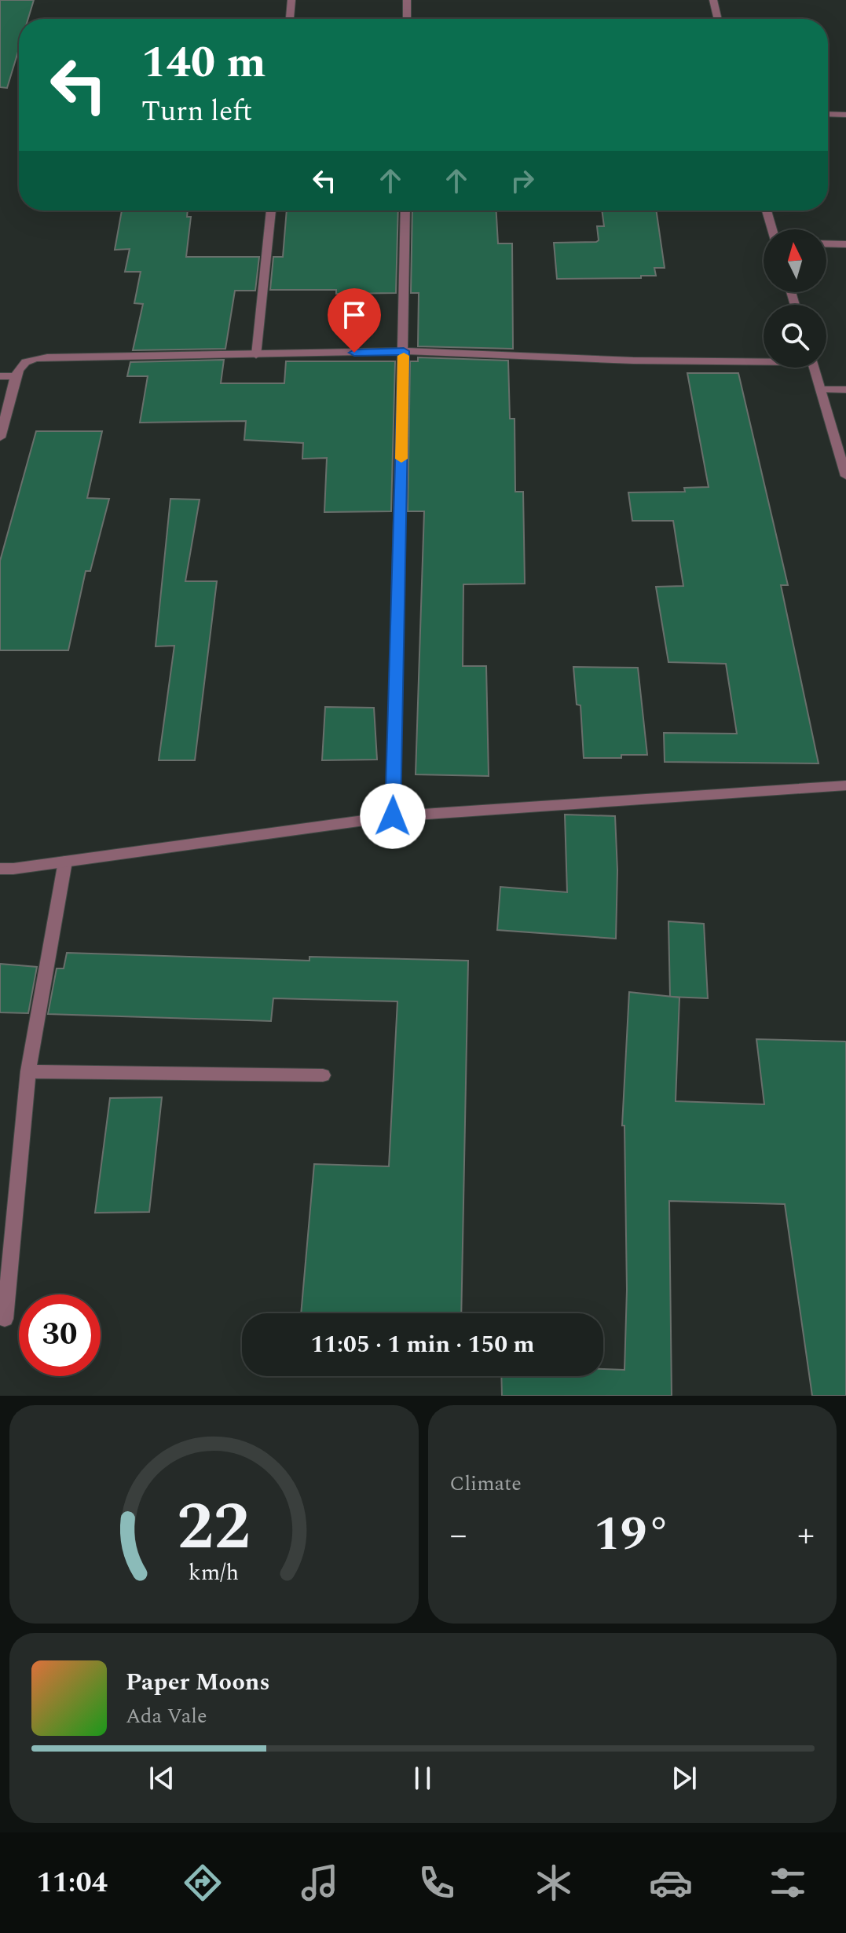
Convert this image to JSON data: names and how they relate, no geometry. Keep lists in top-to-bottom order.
{
  "north": "top",
  "page": {
    "turn": ["140 m", "Turn left"],
    "limit": "30",
    "trip": "11:05 · 1 min · 150 m",
    "tile": "Climate",
    "heat": ["−", "19°", "+"],
    "song": ["Paper Moons", "Ada Vale"],
    "tabs": "11:04",
    "gauge": ["22", "km/h"]
  }
}
